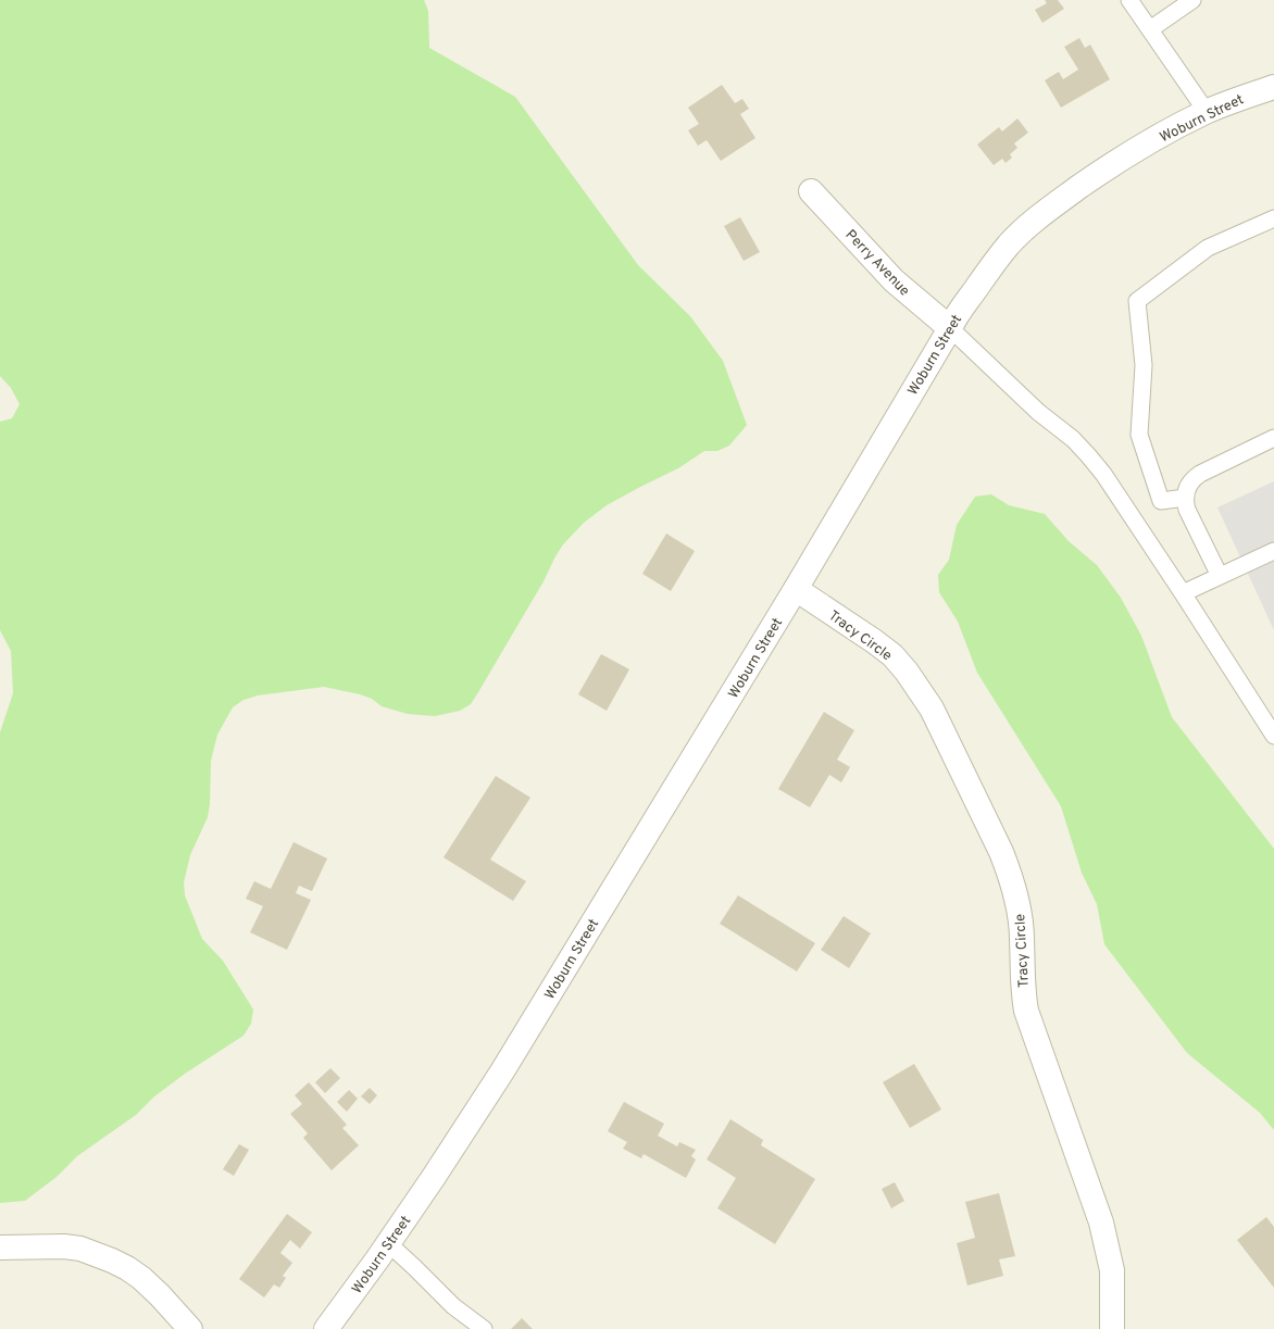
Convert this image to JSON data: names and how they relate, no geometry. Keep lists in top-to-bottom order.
{
  "streets": {
    "street": ["Woburn Street", "Perry Avenue", "Tracy Circle"]
  },
  "crossings": [
    ["Woburn Street", "Perry Avenue"],
    ["Woburn Street", "Tracy Circle"]
  ]
}
